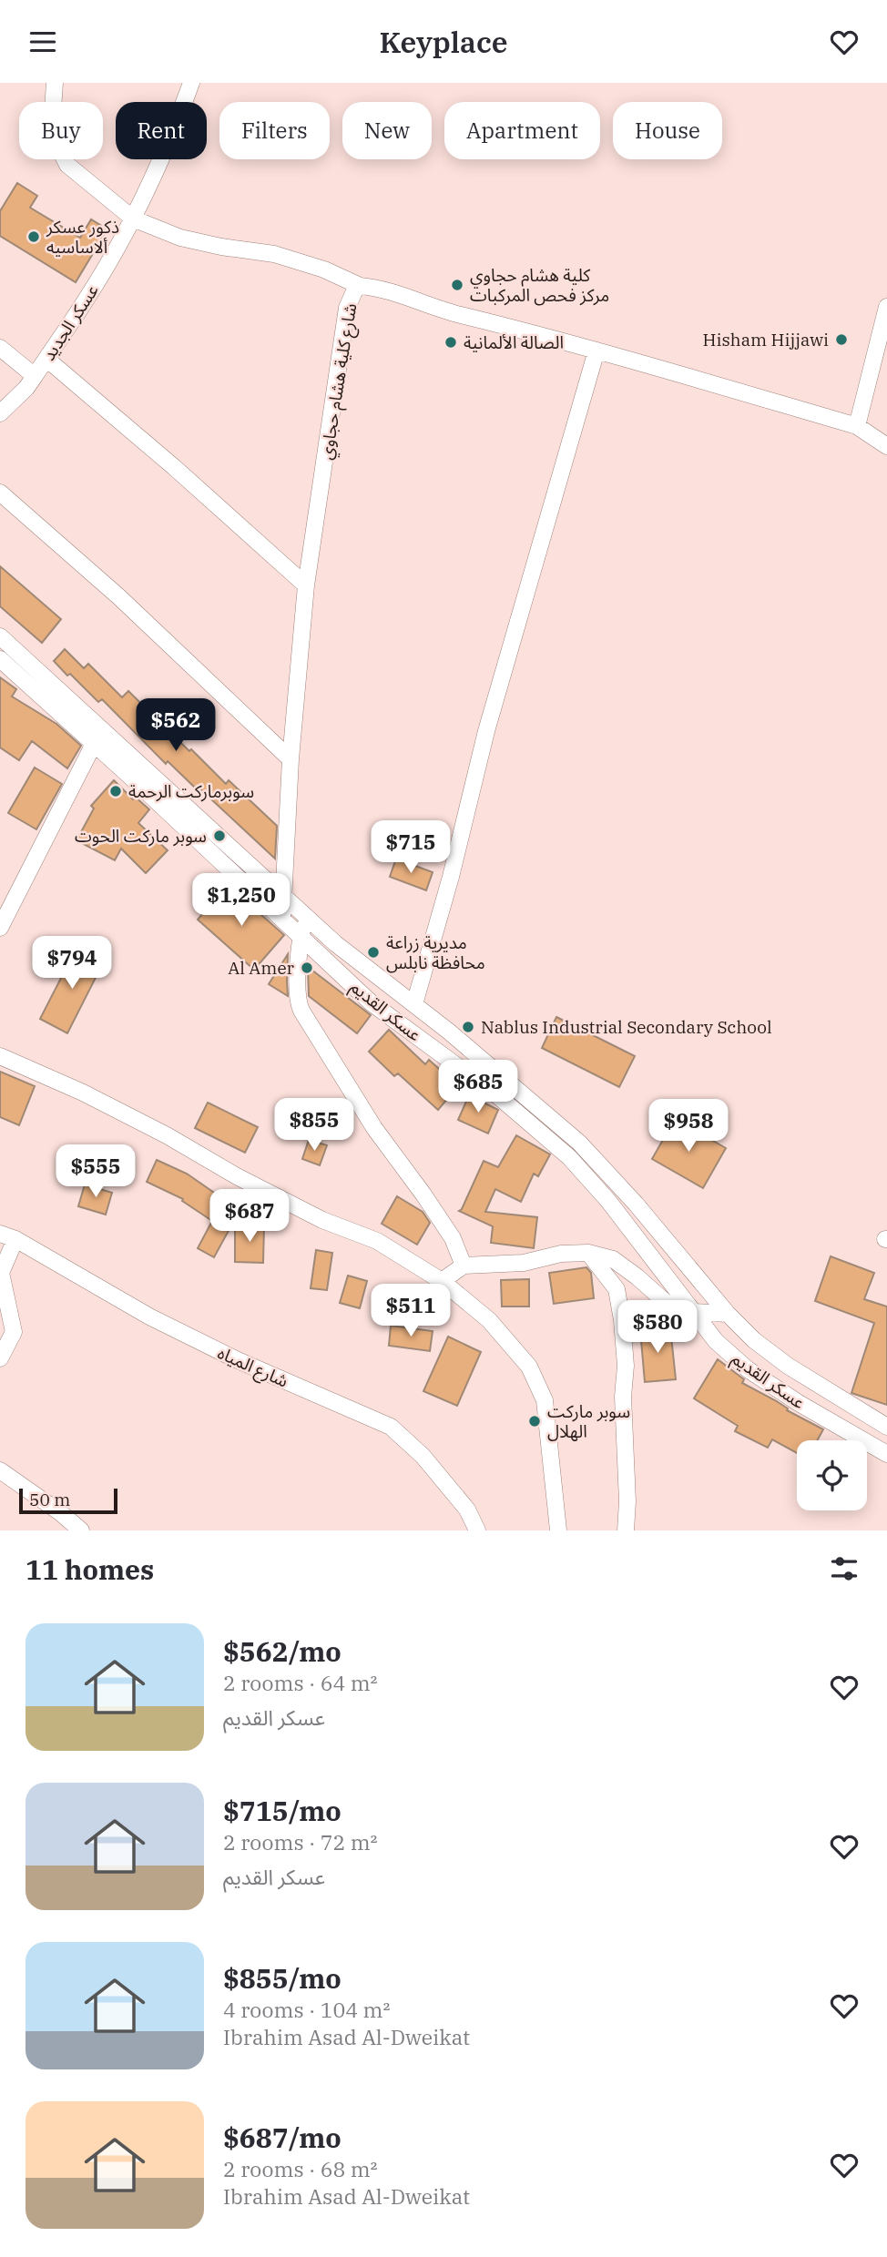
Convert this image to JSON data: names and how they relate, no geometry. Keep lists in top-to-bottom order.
{
  "streets": {
    "street": [
      "عسكر الجديد",
      "شارع كلية هشام حجاوي",
      "عسكر القديم",
      "شارع المياه"
    ]
  },
  "crossings": [
    ["شارع كلية هشام حجاوي", "عسكر القديم"]
  ],
  "places": [
    "ذكور عسكر ألاساسيه",
    "كلية هشام حجاوي مركز فحص المركبات",
    "Hisham Hijjawi",
    "الصالة الألمانية",
    "سوبرماركت الرحمة",
    "سوبر ماركت الحوت",
    "مديرية زراعة محافظة نابلس",
    "Al Amer",
    "Nablus Industrial Secondary School",
    "سوبر ماركت الهلال"
  ],
  "scale_bar": "50 m",
  "page": {
    "header": "Keyplace",
    "chip": [
      "Buy",
      "Rent",
      "Filters",
      "New",
      "Apartment",
      "House"
    ],
    "price": [
      "$562",
      "$715",
      "$1,250",
      "$794",
      "$685",
      "$855",
      "$958",
      "$555",
      "$687",
      "$511",
      "$580"
    ],
    "scale": "50 m",
    "heading": "11 homes",
    "list": [
      {
        "name": "$562/mo",
        "note": "2 rooms · 64 m² · عسكر القديم"
      },
      {
        "name": "$715/mo",
        "note": "2 rooms · 72 m² · عسكر القديم"
      },
      {
        "name": "$855/mo",
        "note": "4 rooms · 104 m² · Ibrahim Asad Al-Dweikat"
      },
      {
        "name": "$687/mo",
        "note": "2 rooms · 68 m² · Ibrahim Asad Al-Dweikat"
      }
    ]
  }
}
